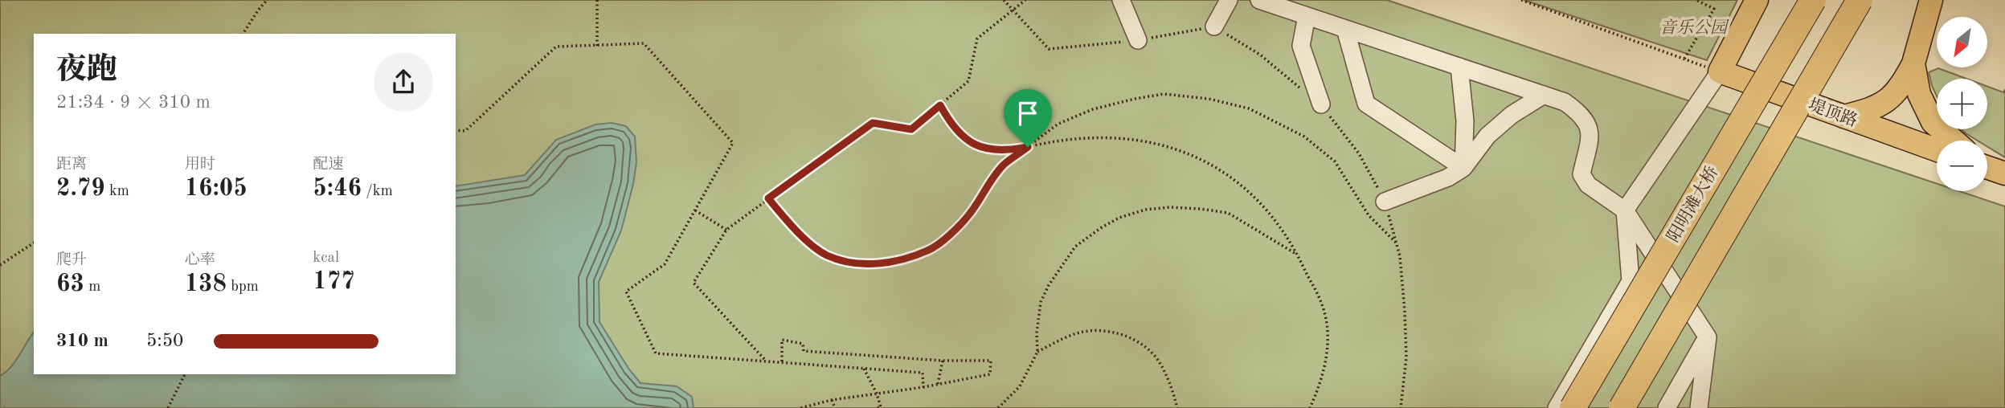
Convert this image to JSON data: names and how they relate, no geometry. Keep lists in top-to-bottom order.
{
  "streets": {
    "highway": ["阳明滩大桥"],
    "main road": ["堤顶路"]
  },
  "parks": ["音乐公园"],
  "north": "bottom left",
  "page": {
    "map_buttons": ["+", "−"],
    "heading": ["夜跑", "21:34 · 9 × 310 m"],
    "stats": [
      ["距离", "2.79 km"],
      ["用时", "16:05"],
      ["配速", "5:46 /km"],
      ["爬升", "63 m"],
      ["心率", "138 bpm"],
      ["kcal", "177"]
    ],
    "list": [
      {
        "name": "310 m",
        "note": "5:50"
      }
    ]
  }
}
